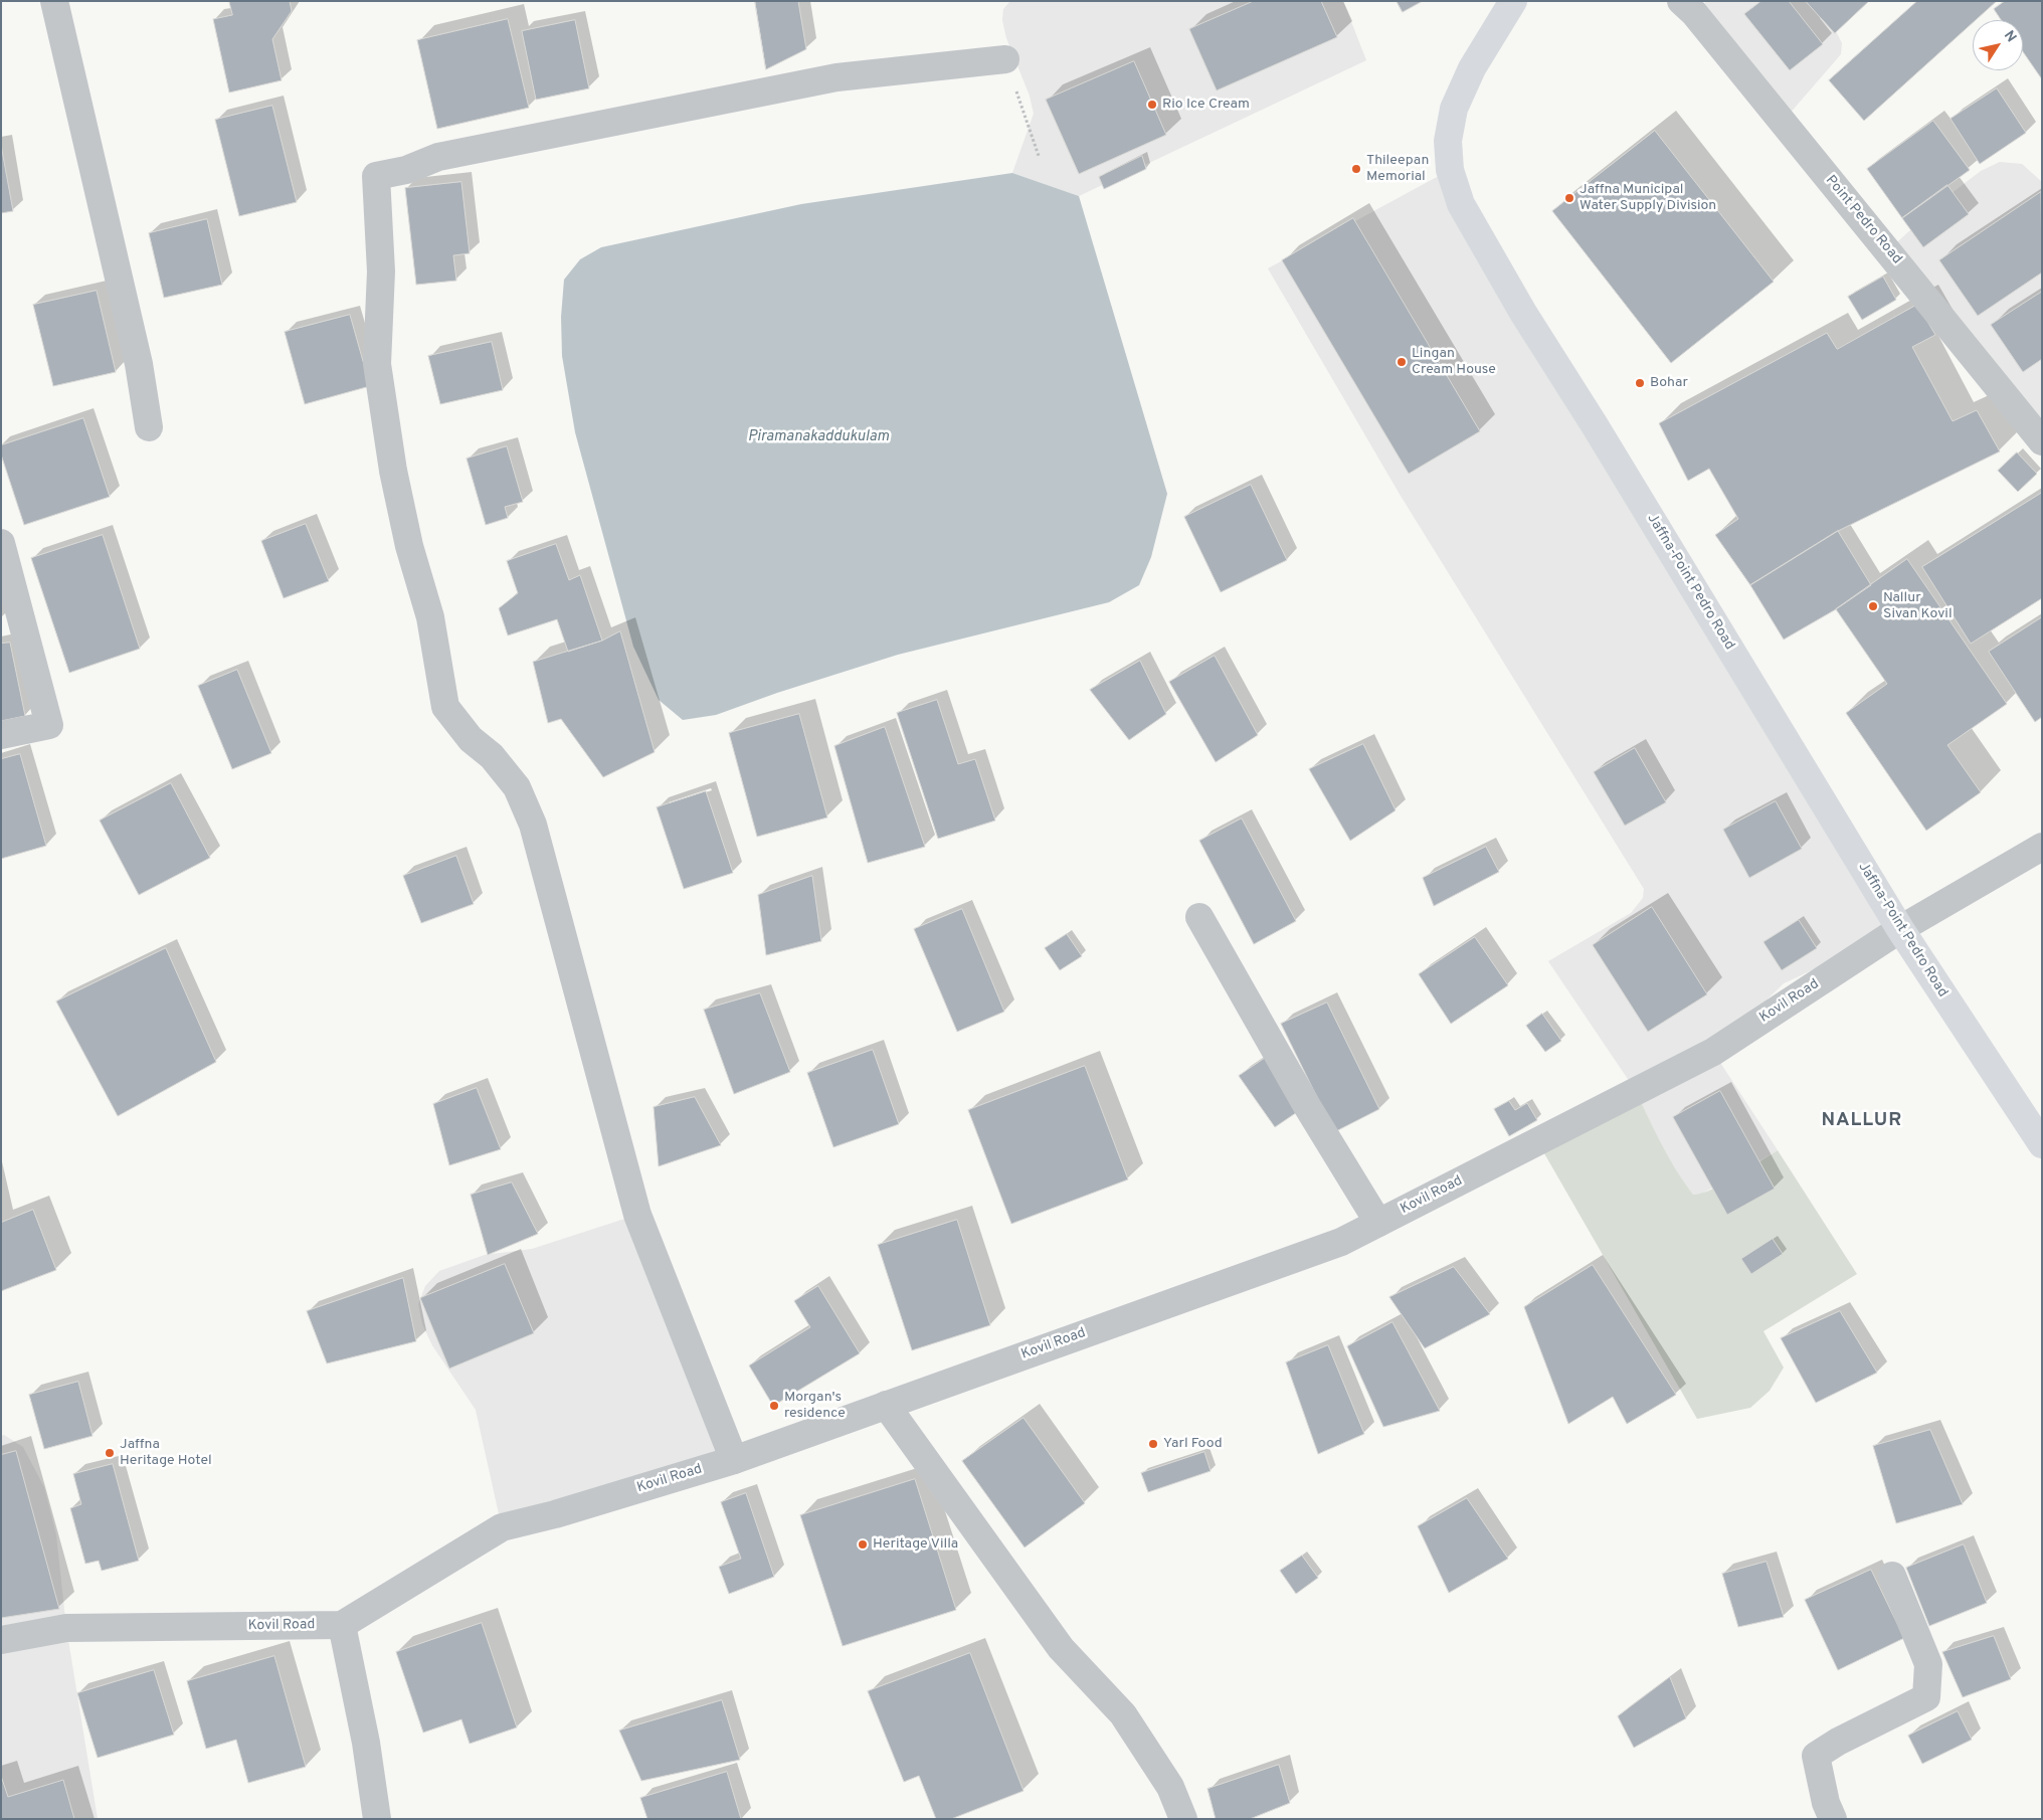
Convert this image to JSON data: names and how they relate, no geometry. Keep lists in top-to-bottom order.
{
  "streets": {
    "main road": ["Jaffna-Point Pedro Road"],
    "street": ["Point Pedro Road", "Kovil Road"]
  },
  "crossings": [
    ["Jaffna-Point Pedro Road", "Kovil Road"]
  ],
  "districts": ["NALLUR"],
  "water": ["Piramanakaddukulam"],
  "places": [
    "Rio Ice Cream",
    "Thileepan Memorial",
    "Jaffna Municipal Water Supply Division",
    "Lingan Cream House",
    "Bohar",
    "Nallur Sivan Kovil",
    "Morgan's residence",
    "Yarl Food",
    "Jaffna Heritage Hotel",
    "Heritage Villa"
  ],
  "north": "top right"
}
